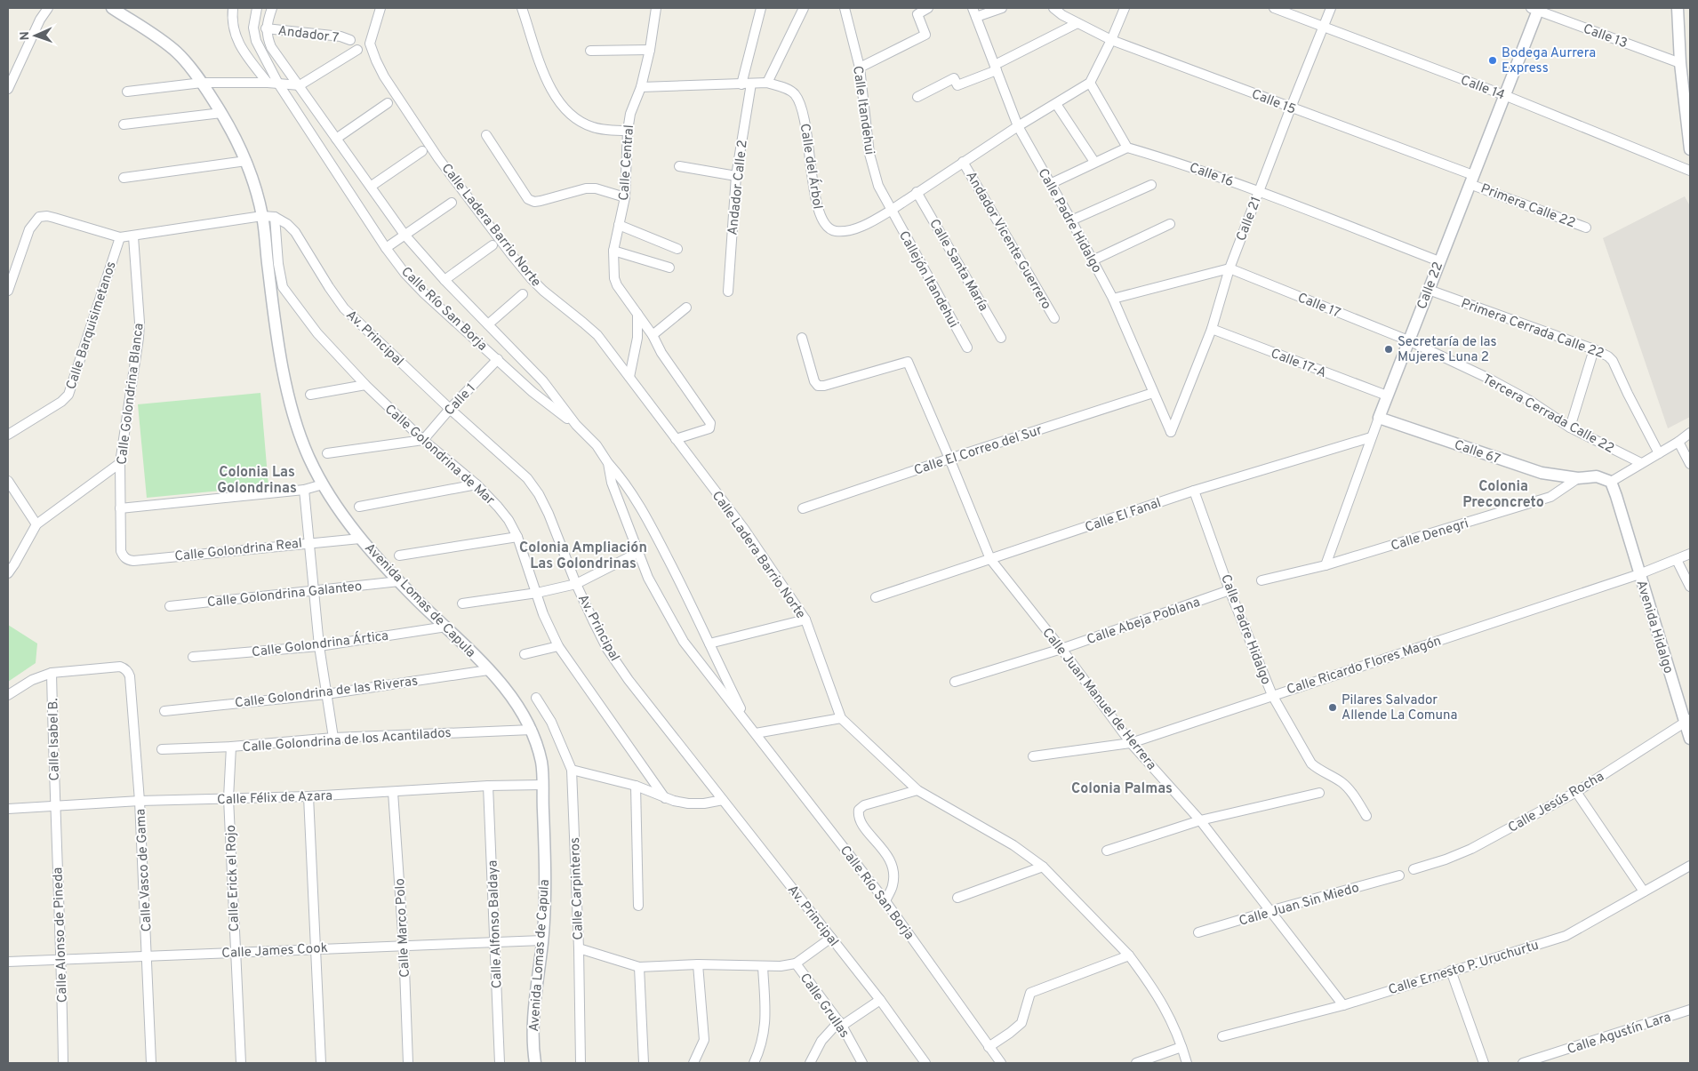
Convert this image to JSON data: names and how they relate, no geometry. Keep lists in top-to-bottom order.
{
  "streets": {
    "street": [
      "Andador 7",
      "Calle 13",
      "Calle 14",
      "Calle 15",
      "Calle Itandehui",
      "Calle Central",
      "Calle del Árbol",
      "Calle 16",
      "Andador Calle 2",
      "Primera Calle 22",
      "Calle 21",
      "Calle Padre Hidalgo",
      "Calle Ladera Barrio Norte",
      "Andador Vicente Guerrero",
      "Calle Santa María",
      "Callejón Itandehui",
      "Calle 22",
      "Calle 17",
      "Calle Río San Borja",
      "Calle Barquisimetanos",
      "Primera Cerrada Calle 22",
      "Av. Principal",
      "Calle 17-A",
      "Calle Golondrina Blanca",
      "Calle 1",
      "Tercera Cerrada Calle 22",
      "Calle El Correo del Sur",
      "Calle 67",
      "Calle Golondrina de Mar",
      "Calle El Fanal",
      "Calle Denegri",
      "Calle Golondrina Real",
      "Calle Golondrina Galanteo",
      "Avenida Lomas de Capula",
      "Calle Abeja Poblana",
      "Avenida Hidalgo",
      "Calle Golondrina Ártica",
      "Calle Ricardo Flores Magón",
      "Calle Golondrina de las Riveras",
      "Calle Juan Manuel de Herrera",
      "Calle Isabel B.",
      "Calle Golondrina de los Acantilados",
      "Calle Félix de Azara",
      "Calle Jesús Rocha",
      "Calle Vasco de Gama",
      "Calle Erick el Rojo",
      "Calle Carpinteros",
      "Calle Juan Sin Miedo",
      "Calle Alfonso Baldaya",
      "Calle Marco Polo",
      "Calle Alonso de Pineda",
      "Calle James Cook",
      "Calle Ernesto P. Uruchurtu",
      "Calle Grullas",
      "Calle Agustín Lara"
    ]
  },
  "crossings": [
    ["Andador 7", "Calle Río San Borja"],
    ["Calle 13", "Calle 22"],
    ["Calle 14", "Calle 21"],
    ["Calle 14", "Calle 22"],
    ["Calle 15", "Primera Calle 22"],
    ["Calle 15", "Calle 21"],
    ["Calle 15", "Calle 22"],
    ["Calle Itandehui", "Calle del Árbol"],
    ["Calle Itandehui", "Callejón Itandehui"],
    ["Calle Central", "Calle del Árbol"],
    ["Calle Central", "Calle Ladera Barrio Norte"],
    ["Calle del Árbol", "Andador Calle 2"],
    ["Calle del Árbol", "Calle Padre Hidalgo"],
    ["Calle del Árbol", "Andador Vicente Guerrero"],
    ["Calle del Árbol", "Calle Santa María"],
    ["Calle del Árbol", "Callejón Itandehui"],
    ["Calle 16", "Calle 21"],
    ["Calle 16", "Calle 22"],
    ["Primera Calle 22", "Calle 22"],
    ["Calle 21", "Calle Padre Hidalgo"],
    ["Calle 21", "Calle 17"],
    ["Calle 21", "Calle 17-A"],
    ["Calle Padre Hidalgo", "Calle El Correo del Sur"],
    ["Calle Padre Hidalgo", "Calle El Fanal"],
    ["Calle Padre Hidalgo", "Calle Abeja Poblana"],
    ["Calle Padre Hidalgo", "Calle Ricardo Flores Magón"],
    ["Calle 22", "Calle 17"],
    ["Calle 22", "Primera Cerrada Calle 22"],
    ["Calle 22", "Calle 17-A"],
    ["Calle 22", "Tercera Cerrada Calle 22"],
    ["Calle 22", "Calle 67"],
    ["Calle 22", "Calle El Fanal"],
    ["Calle 22", "Calle Denegri"],
    ["Calle 17", "Tercera Cerrada Calle 22"],
    ["Calle Río San Borja", "Calle 1"],
    ["Av. Principal", "Calle 1"],
    ["Av. Principal", "Calle Golondrina de Mar"],
    ["Av. Principal", "Calle Grullas"],
    ["Calle Golondrina Blanca", "Calle Golondrina Real"],
    ["Calle 1", "Calle Golondrina de Mar"],
    ["Calle El Correo del Sur", "Calle Juan Manuel de Herrera"],
    ["Calle 67", "Calle Denegri"],
    ["Calle El Fanal", "Calle Juan Manuel de Herrera"],
    ["Calle Golondrina Real", "Avenida Lomas de Capula"],
    ["Calle Golondrina Galanteo", "Avenida Lomas de Capula"],
    ["Avenida Lomas de Capula", "Calle Golondrina Ártica"],
    ["Avenida Lomas de Capula", "Calle Golondrina de las Riveras"],
    ["Avenida Lomas de Capula", "Calle Golondrina de los Acantilados"],
    ["Avenida Lomas de Capula", "Calle Félix de Azara"],
    ["Avenida Lomas de Capula", "Calle James Cook"],
    ["Calle Abeja Poblana", "Calle Juan Manuel de Herrera"],
    ["Avenida Hidalgo", "Calle Ricardo Flores Magón"],
    ["Avenida Hidalgo", "Calle Jesús Rocha"],
    ["Calle Ricardo Flores Magón", "Calle Juan Manuel de Herrera"],
    ["Calle Juan Manuel de Herrera", "Calle Juan Sin Miedo"],
    ["Calle Juan Manuel de Herrera", "Calle Ernesto P. Uruchurtu"],
    ["Calle Isabel B.", "Calle Félix de Azara"],
    ["Calle Isabel B.", "Calle Vasco de Gama"],
    ["Calle Isabel B.", "Calle Alonso de Pineda"],
    ["Calle Golondrina de los Acantilados", "Calle Erick el Rojo"],
    ["Calle Félix de Azara", "Calle Vasco de Gama"],
    ["Calle Félix de Azara", "Calle Erick el Rojo"],
    ["Calle Félix de Azara", "Calle Alfonso Baldaya"],
    ["Calle Félix de Azara", "Calle Marco Polo"],
    ["Calle Félix de Azara", "Calle Alonso de Pineda"],
    ["Calle Vasco de Gama", "Calle James Cook"],
    ["Calle Erick el Rojo", "Calle James Cook"],
    ["Calle Carpinteros", "Calle Grullas"],
    ["Calle Alfonso Baldaya", "Calle James Cook"],
    ["Calle Marco Polo", "Calle James Cook"],
    ["Calle Alonso de Pineda", "Calle James Cook"]
  ],
  "districts": [
    "Colonia Las Golondrinas",
    "Colonia Preconcreto",
    "Colonia Ampliación Las Golondrinas",
    "Colonia Palmas"
  ],
  "places": ["Bodega Aurrera Express", "Secretaría de las Mujeres Luna 2", "Pilares Salvador Allende La Comuna"],
  "north": "left"
}
